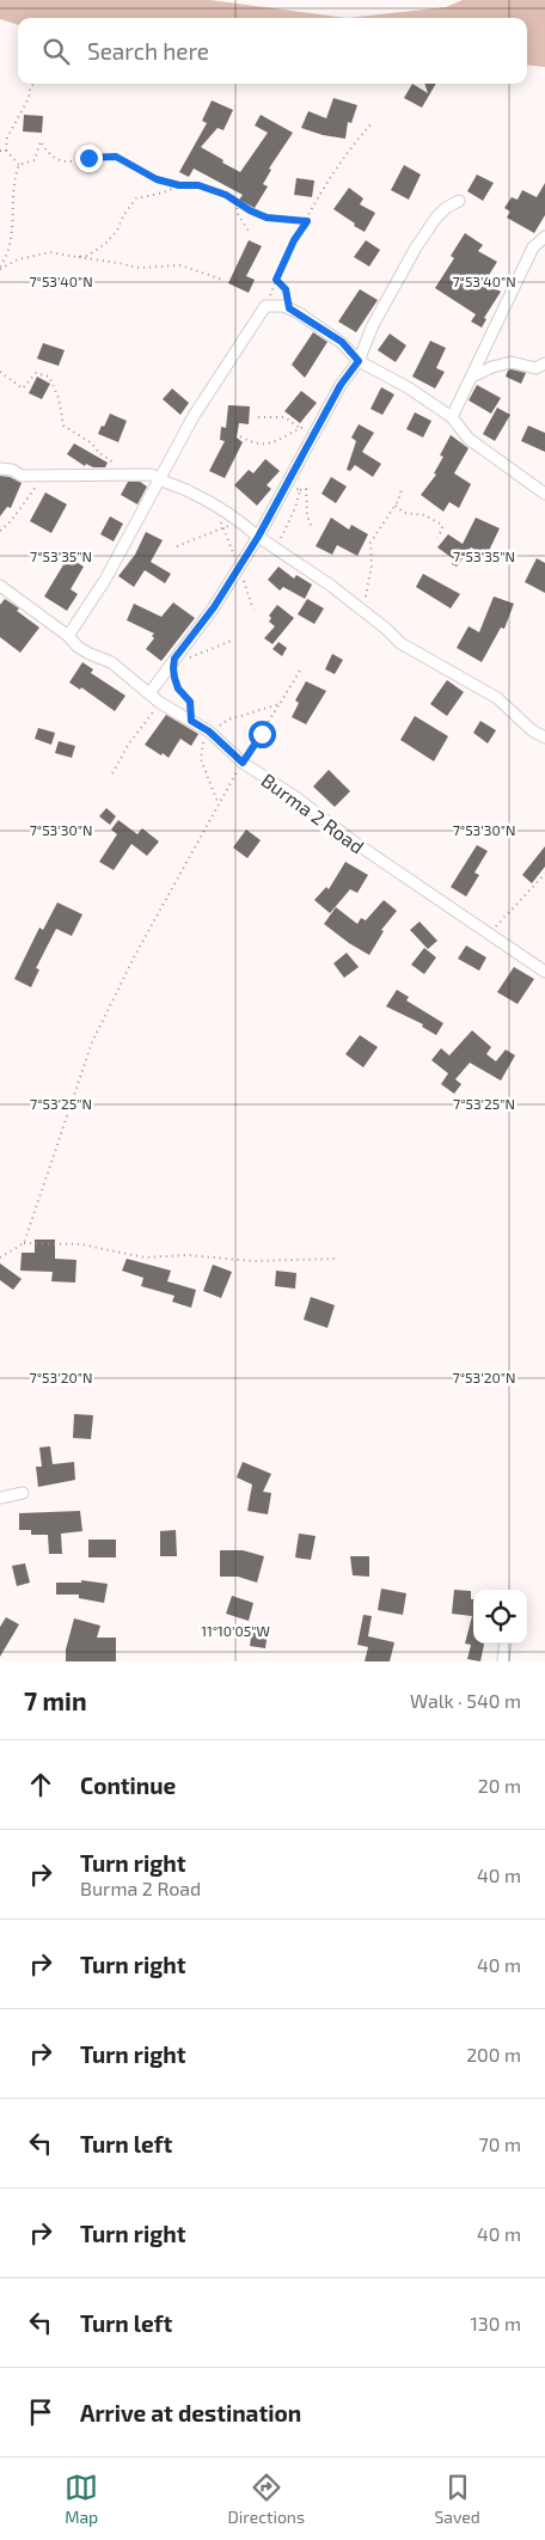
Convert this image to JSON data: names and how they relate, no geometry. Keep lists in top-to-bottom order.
{
  "streets": {
    "street": ["Burma 2 Road"]
  },
  "page": {
    "search": "Search here",
    "heading": ["7 min", "Walk · 540 m"],
    "list": [
      ["Continue", "20 m"],
      ["Turn right", "Burma 2 Road", "40 m"],
      ["Turn right", "40 m"],
      ["Turn right", "200 m"],
      ["Turn left", "70 m"],
      ["Turn right", "40 m"],
      ["Turn left", "130 m"],
      "Arrive at destination"
    ],
    "nav": ["Map", "Directions", "Saved"]
  },
  "coordinates": [
    "7°53'40\"N",
    "7°53'35\"N",
    "7°53'30\"N",
    "7°53'25\"N",
    "7°53'20\"N",
    "11°10'05\"W"
  ]
}
